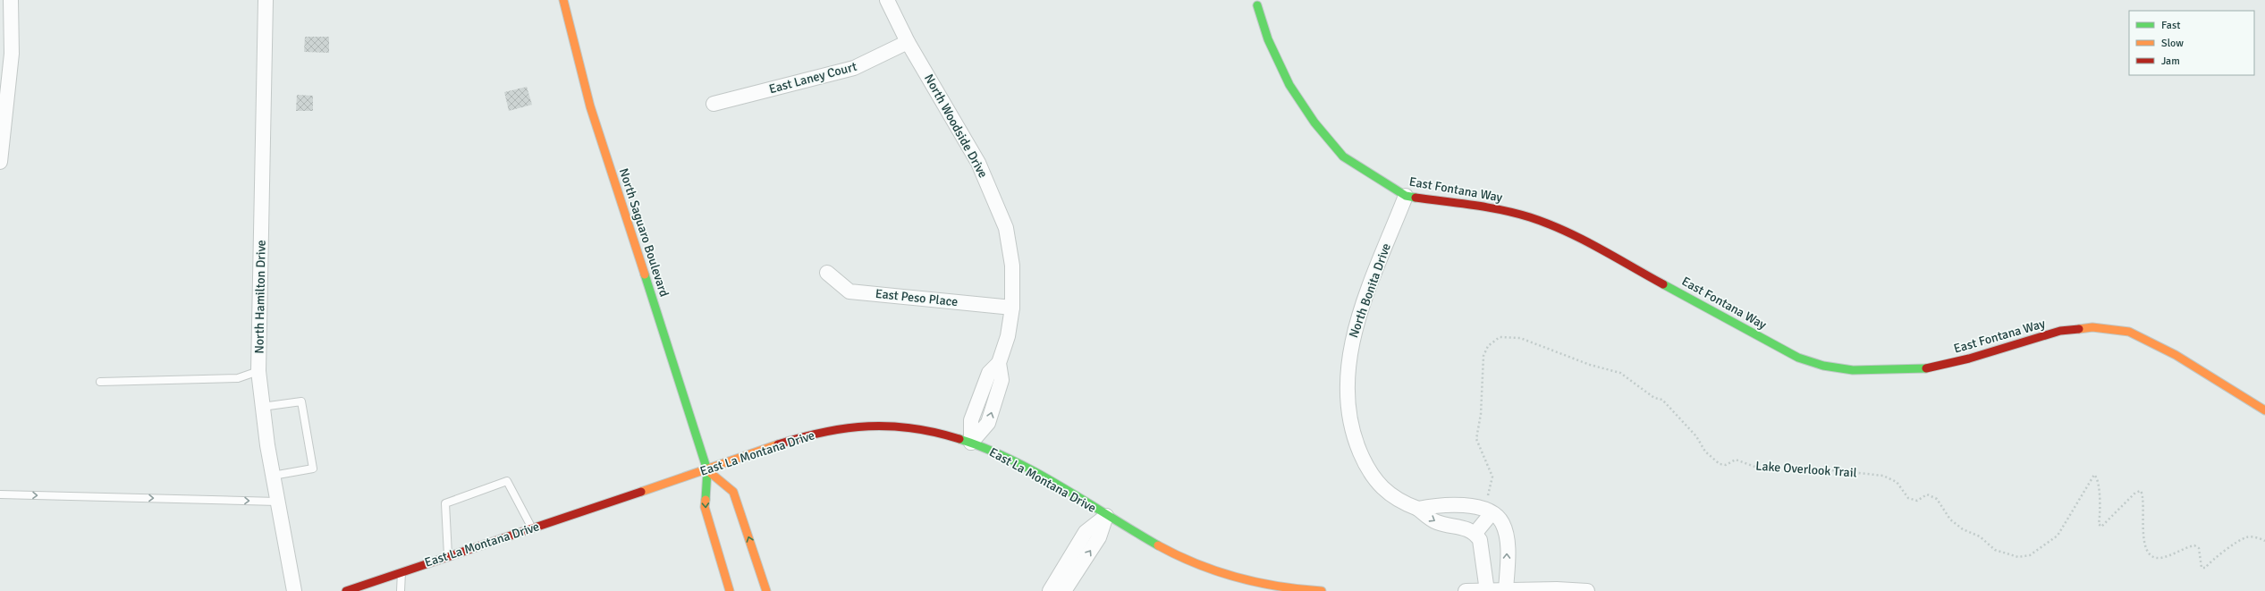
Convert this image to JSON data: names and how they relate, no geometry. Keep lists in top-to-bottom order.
{
  "streets": {
    "street": [
      "East Laney Court",
      "North Woodside Drive",
      "East Fontana Way",
      "North Saguaro Boulevard",
      "North Bonita Drive",
      "North Hamilton Drive",
      "East Peso Place",
      "East La Montana Drive"
    ],
    "path": ["Lake Overlook Trail"]
  },
  "crossings": [
    ["East Laney Court", "North Woodside Drive"],
    ["North Woodside Drive", "East Peso Place"],
    ["North Woodside Drive", "East La Montana Drive"],
    ["East Fontana Way", "North Bonita Drive"],
    ["North Saguaro Boulevard", "East La Montana Drive"]
  ],
  "legend": ["Fast", "Slow", "Jam"]
}
